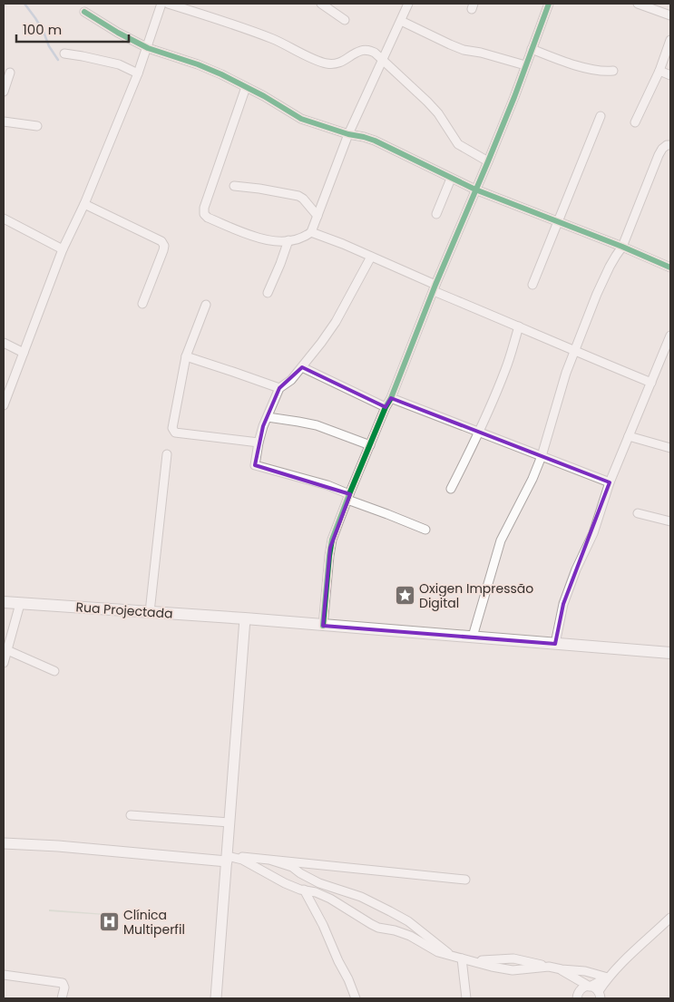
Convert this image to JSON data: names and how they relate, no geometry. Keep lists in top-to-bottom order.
{
  "streets": {
    "main road": ["Rua Projectada"]
  },
  "places": {
    "place": ["Oxigen Impressão Digital"],
    "hospital": ["Clínica Multiperfil"]
  },
  "scale_bar": "100 m"
}
